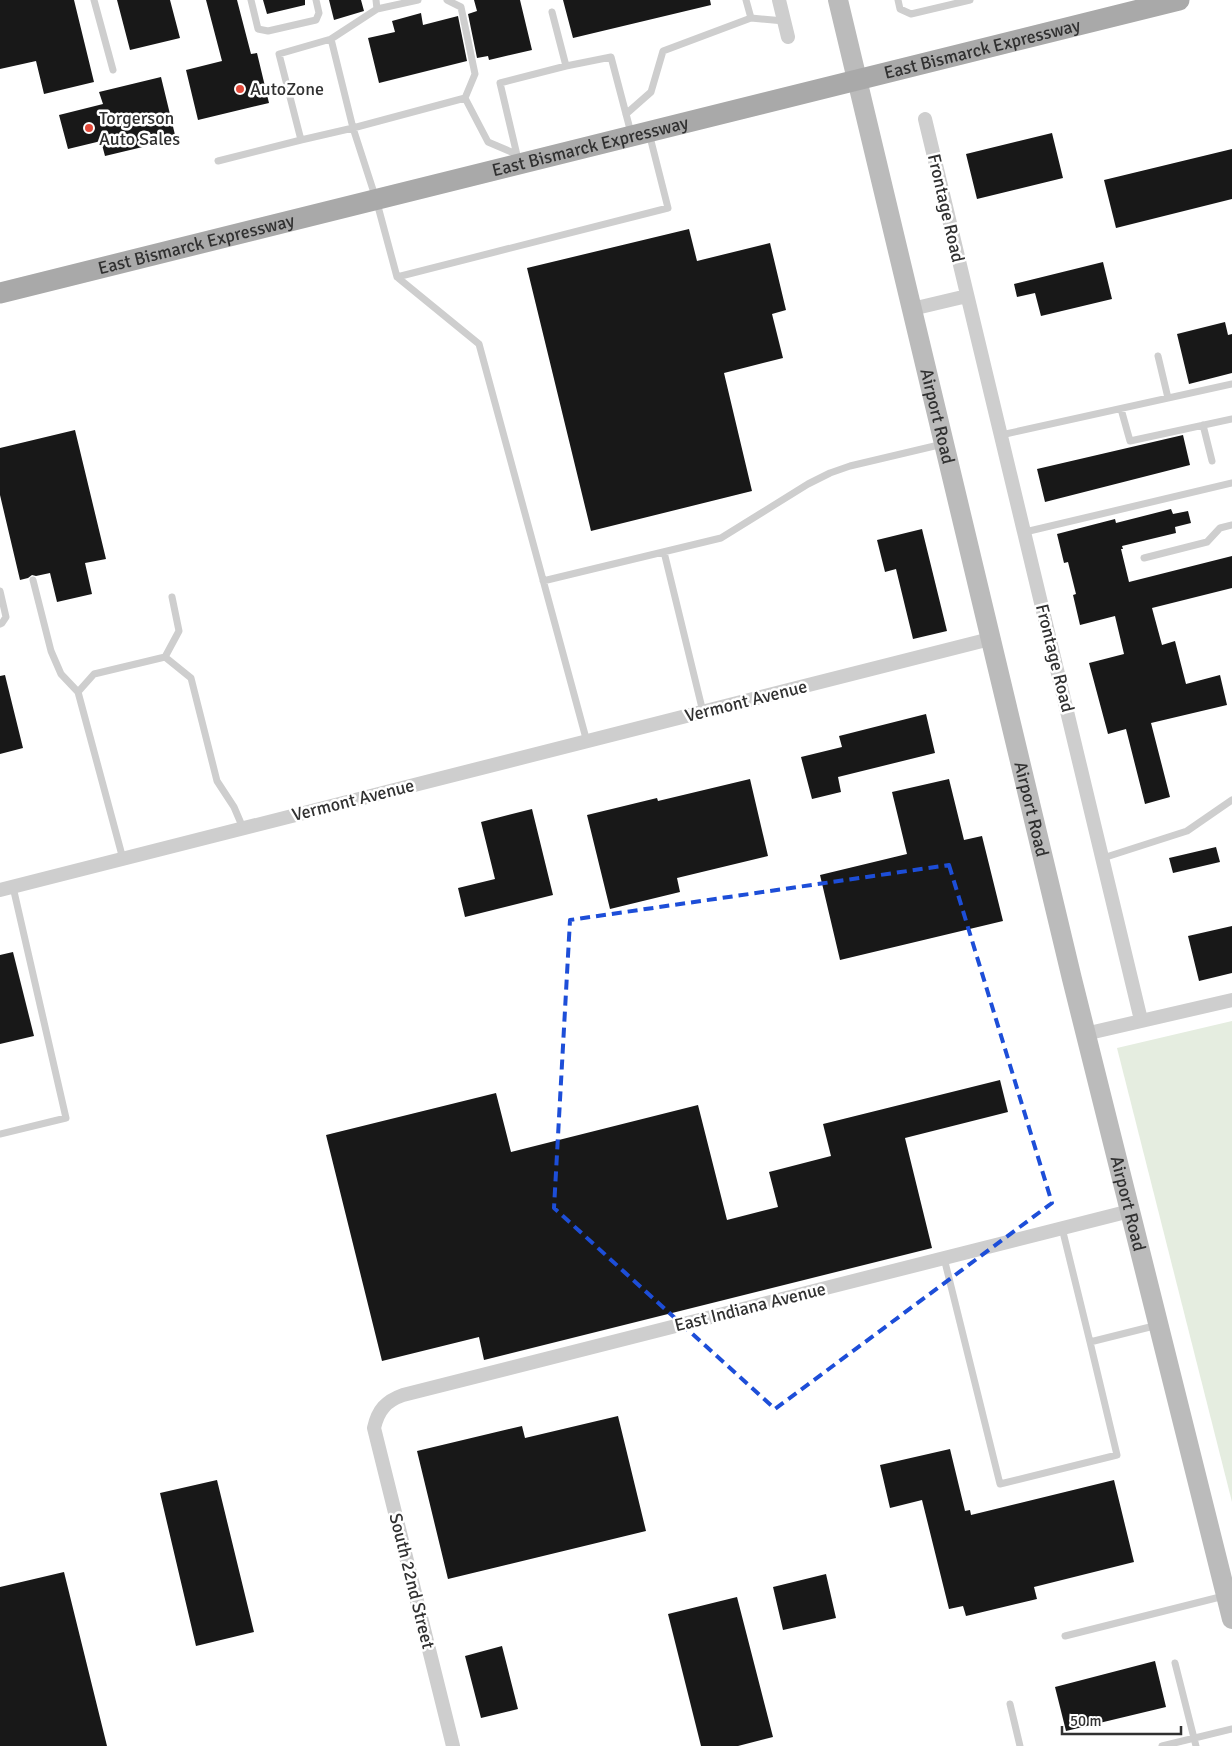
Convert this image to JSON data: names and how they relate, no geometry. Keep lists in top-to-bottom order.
{
  "streets": {
    "main road": ["East Bismarck Expressway", "Airport Road"],
    "street": [
      "Frontage Road",
      "Vermont Avenue",
      "East Indiana Avenue",
      "South 22nd Street"
    ]
  },
  "crossings": [
    ["East Bismarck Expressway", "Airport Road"],
    ["Airport Road", "Vermont Avenue"],
    ["Airport Road", "East Indiana Avenue"],
    ["East Indiana Avenue", "South 22nd Street"]
  ],
  "places": ["AutoZone", "Torgerson Auto Sales"],
  "scale_bar": "50 m"
}
